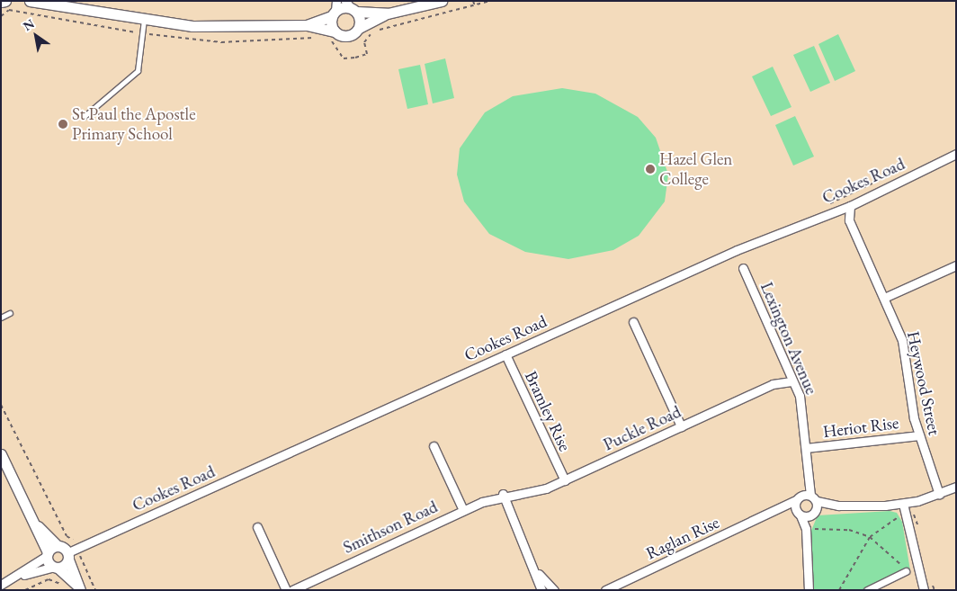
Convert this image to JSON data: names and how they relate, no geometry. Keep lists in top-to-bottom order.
{
  "streets": {
    "street": [
      "Cookes Road",
      "Lexington Avenue",
      "Heywood Street",
      "Bramley Rise",
      "Heriot Rise",
      "Puckle Road",
      "Smithson Road",
      "Raglan Rise"
    ]
  },
  "crossings": [
    ["Cookes Road", "Heywood Street"],
    ["Cookes Road", "Bramley Rise"],
    ["Lexington Avenue", "Heriot Rise"],
    ["Lexington Avenue", "Puckle Road"],
    ["Lexington Avenue", "Raglan Rise"],
    ["Heywood Street", "Heriot Rise"],
    ["Bramley Rise", "Puckle Road"],
    ["Puckle Road", "Smithson Road"]
  ],
  "places": ["St Paul the Apostle Primary School", "Hazel Glen College"],
  "north": "top left"
}
